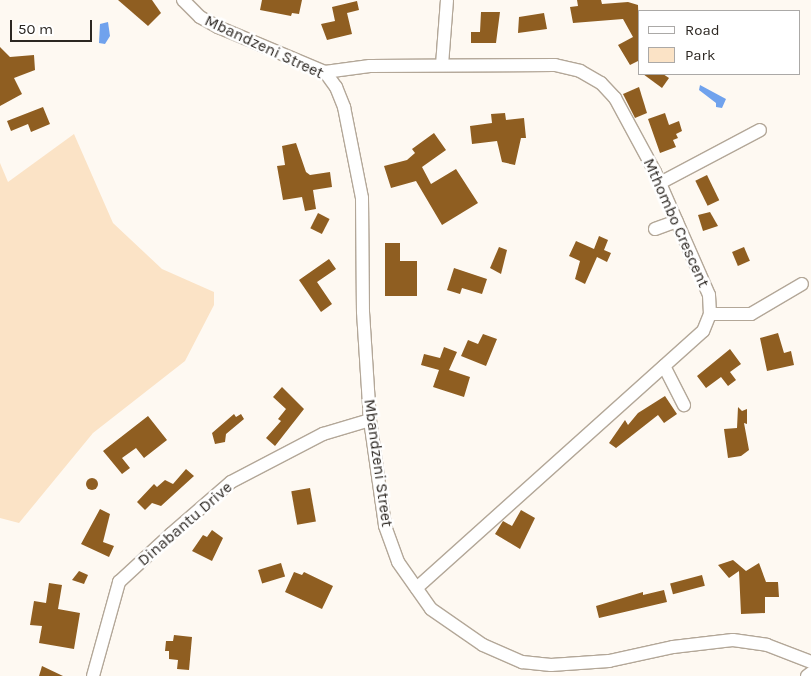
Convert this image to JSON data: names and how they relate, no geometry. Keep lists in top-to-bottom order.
{
  "streets": {
    "street": ["Mbandzeni Street", "Mthombo Crescent", "Dinabantu Drive"]
  },
  "crossings": [
    ["Mbandzeni Street", "Mthombo Crescent"],
    ["Mbandzeni Street", "Dinabantu Drive"]
  ],
  "legend": ["Road", "Park"],
  "scale_bar": "50 m"
}
